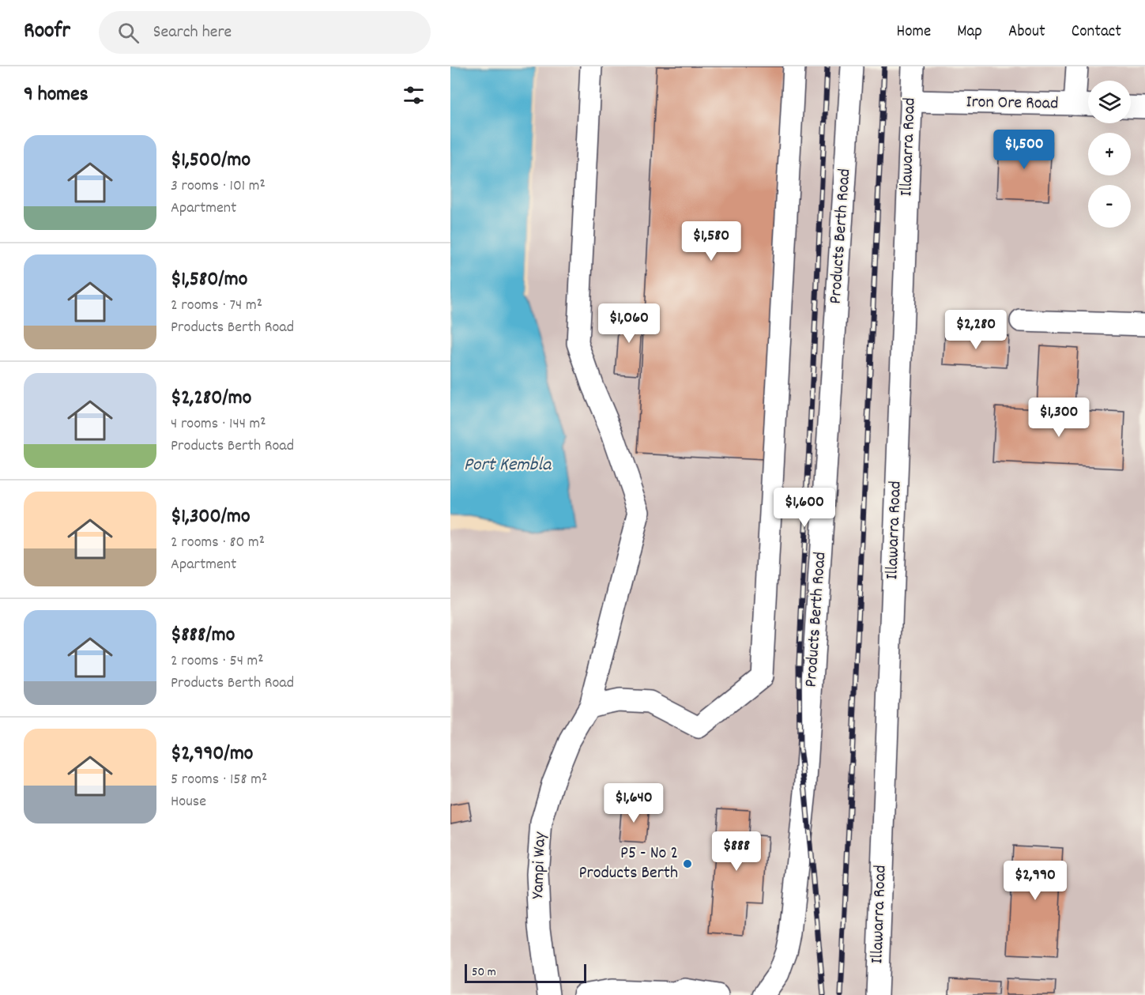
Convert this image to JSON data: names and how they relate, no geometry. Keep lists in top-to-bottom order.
{
  "streets": {
    "street": [
      "Iron Ore Road",
      "Illawarra Road",
      "Products Berth Road",
      "Yampi Way"
    ]
  },
  "crossings": [
    ["Iron Ore Road", "Illawarra Road"]
  ],
  "water": ["Port Kembla"],
  "places": ["P5 - No 2 Products Berth"],
  "scale_bar": "50 m",
  "page": {
    "header": "Roofr",
    "search": "Search here",
    "nav": [
      "Home",
      "Map",
      "About",
      "Contact"
    ],
    "heading": "9 homes",
    "map_buttons": ["+", "−"],
    "list": [
      {
        "name": "$1,500/mo",
        "note": "3 rooms · 101 m² · Apartment"
      },
      {
        "name": "$1,580/mo",
        "note": "2 rooms · 74 m² · Products Berth Road"
      },
      {
        "name": "$2,280/mo",
        "note": "4 rooms · 144 m² · Products Berth Road"
      },
      {
        "name": "$1,300/mo",
        "note": "2 rooms · 80 m² · Apartment"
      },
      {
        "name": "$888/mo",
        "note": "2 rooms · 54 m² · Products Berth Road"
      },
      {
        "name": "$2,990/mo",
        "note": "5 rooms · 158 m² · House"
      }
    ],
    "price": [
      "$1,500",
      "$1,580",
      "$1,060",
      "$2,280",
      "$1,300",
      "$1,600",
      "$1,640",
      "$888",
      "$2,990"
    ],
    "scale": "50 m"
  }
}
